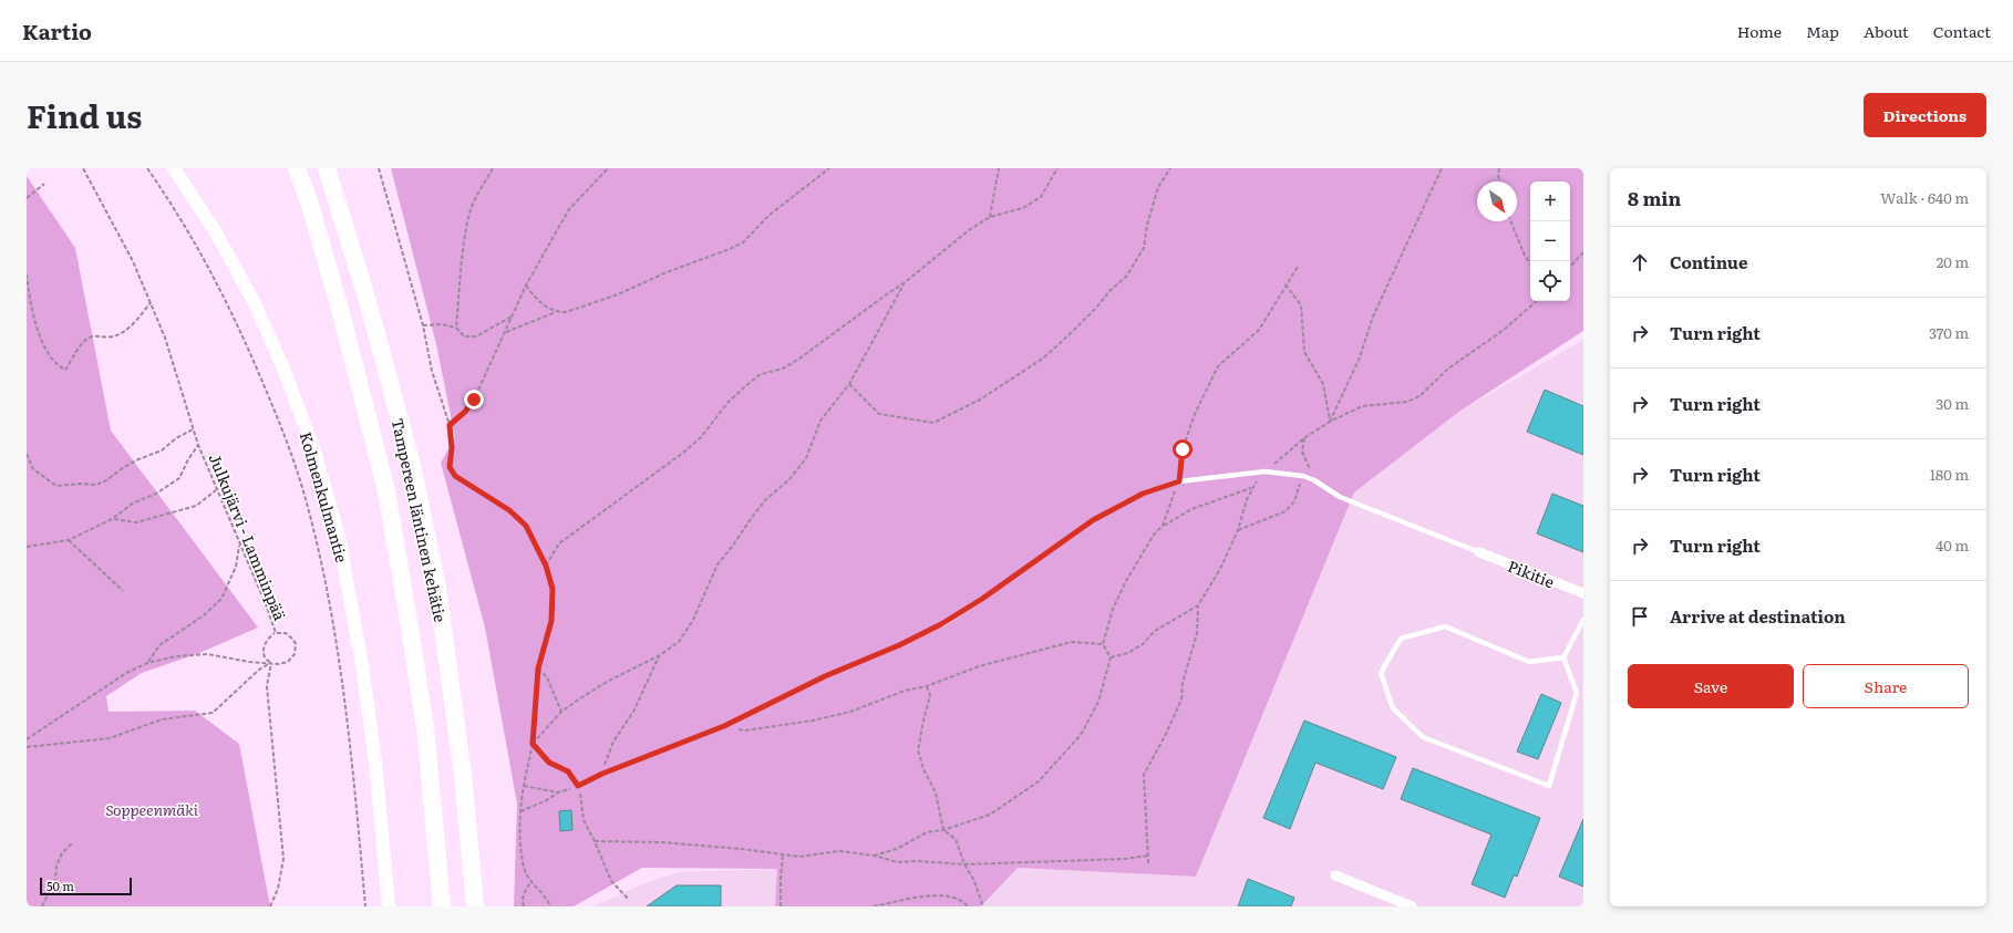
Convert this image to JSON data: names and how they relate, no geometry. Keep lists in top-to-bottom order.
{
  "streets": {
    "highway": ["Tampereen läntinen kehätie"],
    "street": ["Kolmenkulmantie", "Pikitie"],
    "path": ["Julkujärvi - Lamminpää"]
  },
  "parks": ["Soppeenmäki"],
  "scale_bar": "50 m",
  "north": "bottom right",
  "page": {
    "header": "Kartio",
    "nav": [
      "Home",
      "Map",
      "About",
      "Contact"
    ],
    "title": "Find us",
    "buttons": [
      "Directions",
      ["Save", "Share"]
    ],
    "heading": ["8 min", "Walk · 640 m"],
    "map_buttons": ["+", "−"],
    "list": [
      ["Continue", "20 m"],
      ["Turn right", "370 m"],
      ["Turn right", "30 m"],
      ["Turn right", "180 m"],
      ["Turn right", "40 m"],
      "Arrive at destination"
    ],
    "scale": "50 m"
  }
}
